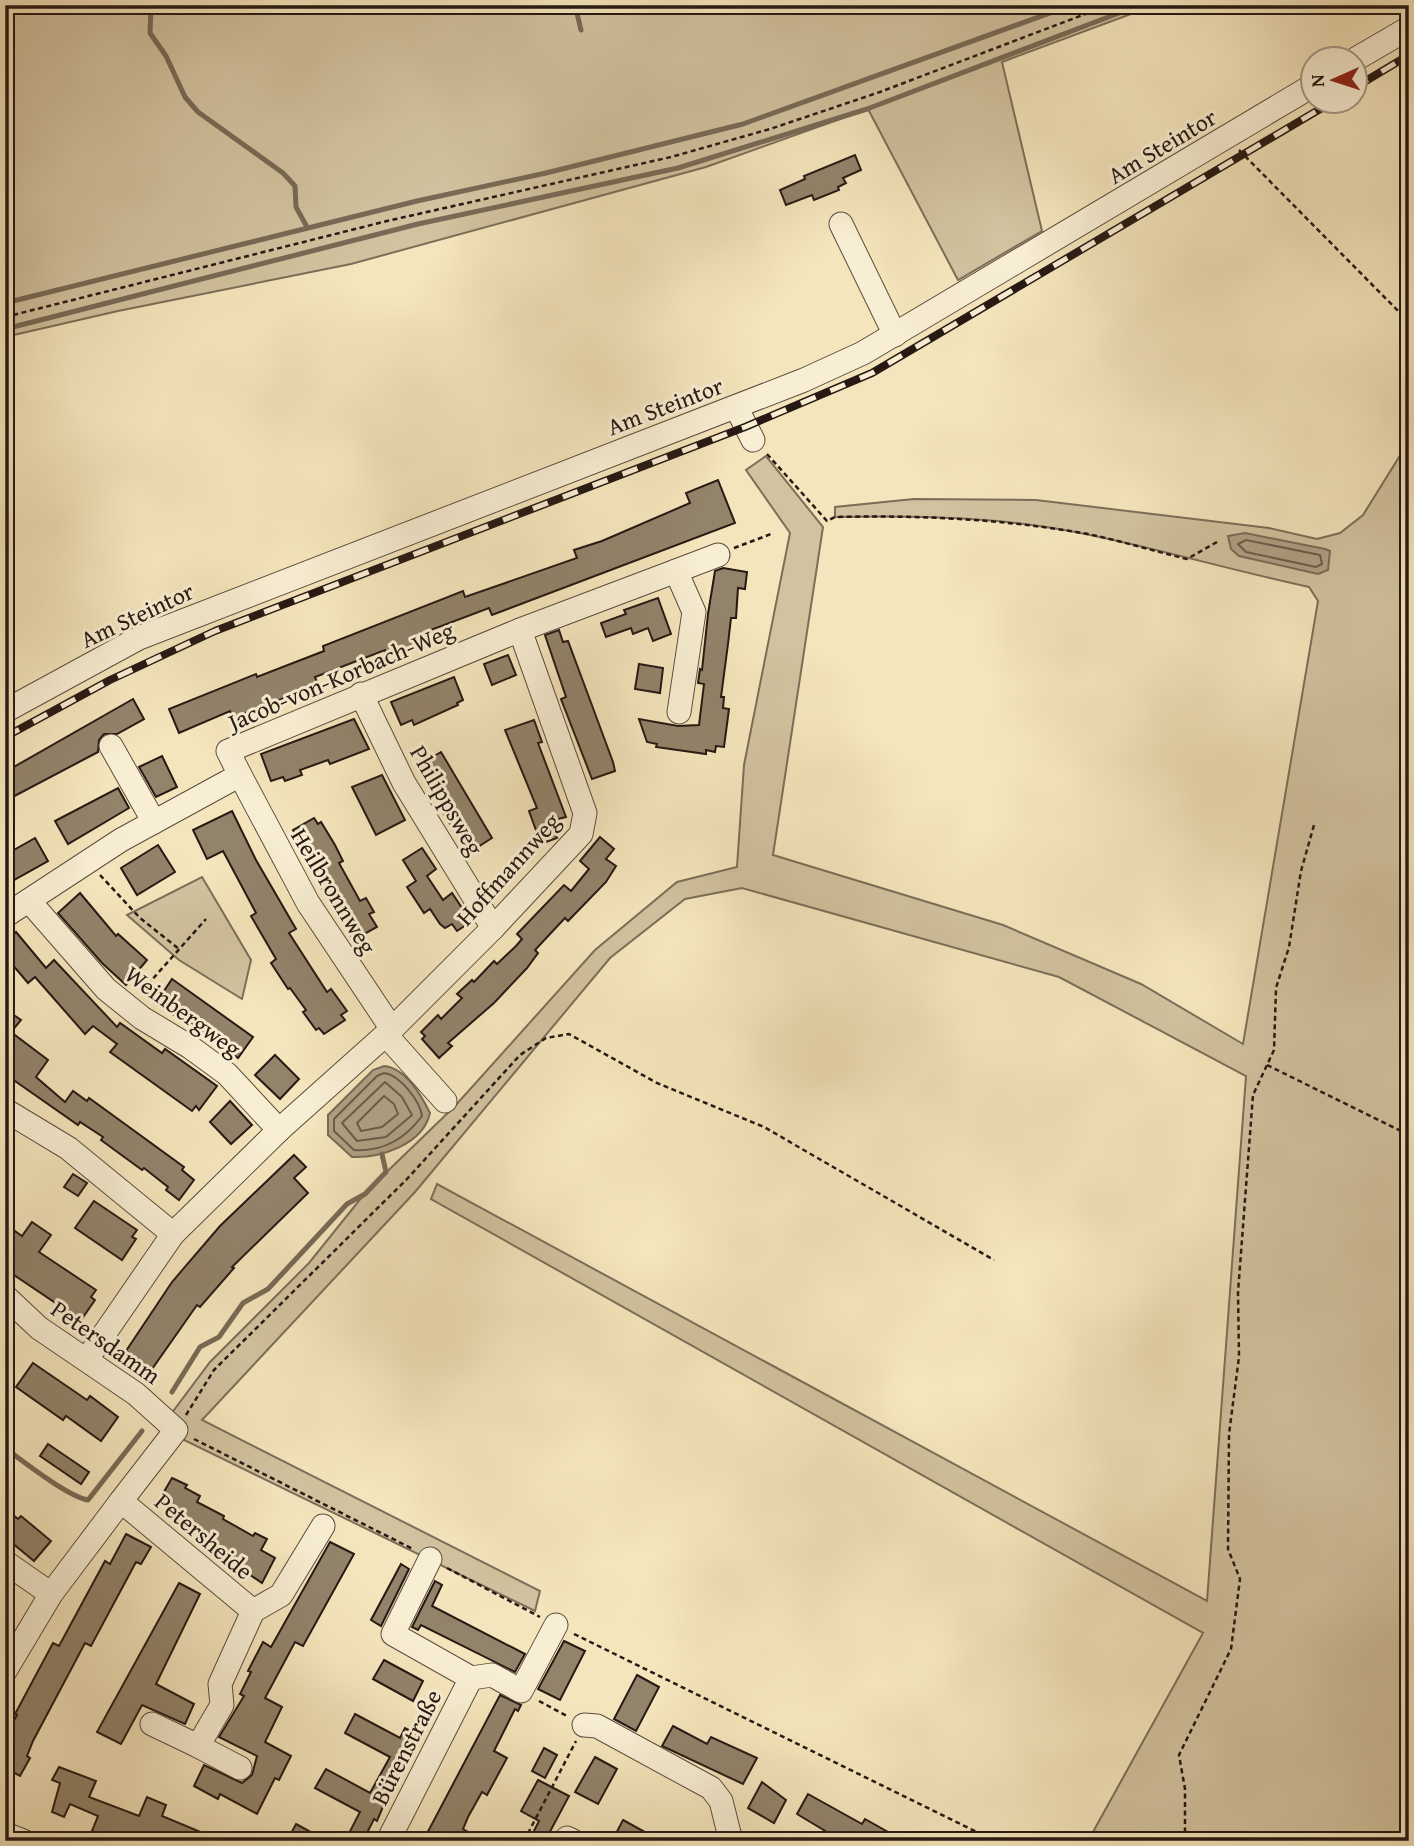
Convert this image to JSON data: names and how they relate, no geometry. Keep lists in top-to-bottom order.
{
  "streets": {
    "street": [
      "Am Steintor",
      "Jacob-von-Korbach-Weg",
      "Philippsweg",
      "Hoffmannweg",
      "Heilbronnweg",
      "Weinbergweg",
      "Petersdamm",
      "Petersheide",
      "Bürenstraße"
    ]
  },
  "crossings": [
    ["Jacob-von-Korbach-Weg", "Philippsweg"],
    ["Jacob-von-Korbach-Weg", "Hoffmannweg"],
    ["Jacob-von-Korbach-Weg", "Heilbronnweg"],
    ["Philippsweg", "Hoffmannweg"],
    ["Hoffmannweg", "Heilbronnweg"],
    ["Hoffmannweg", "Weinbergweg"],
    ["Hoffmannweg", "Petersdamm"],
    ["Petersdamm", "Petersheide"]
  ],
  "north": "left"
}
